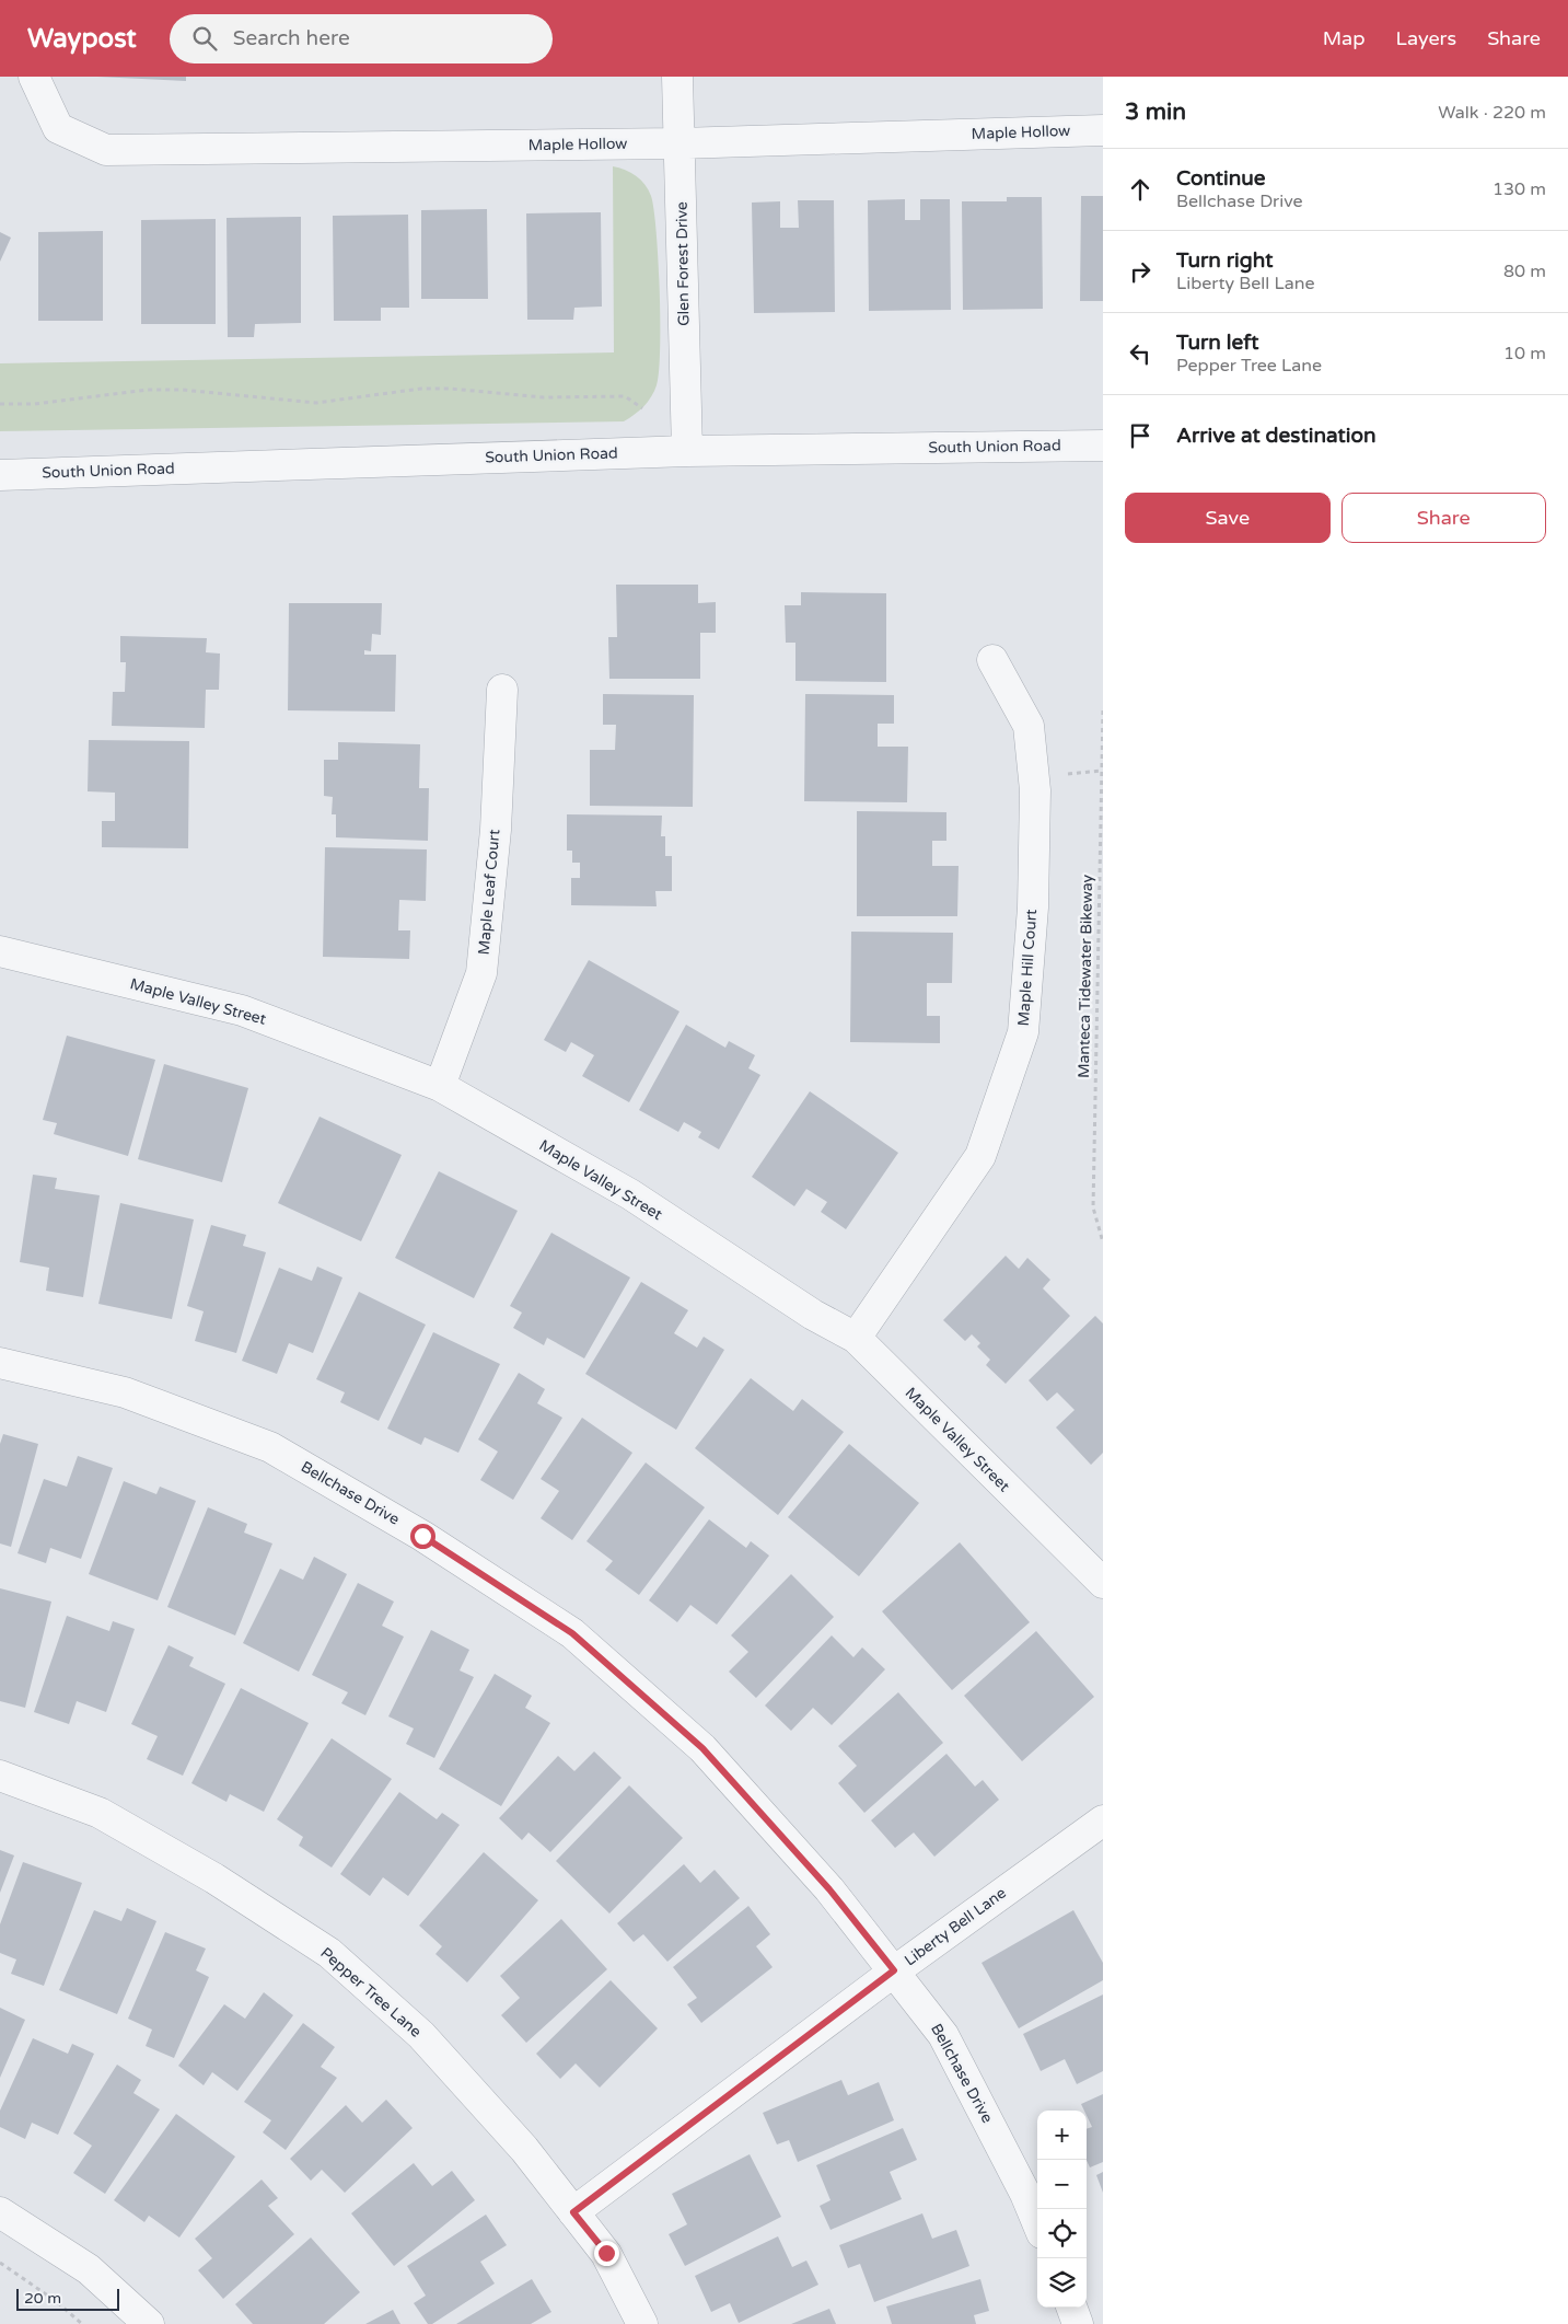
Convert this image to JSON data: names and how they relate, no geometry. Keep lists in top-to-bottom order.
{
  "streets": {
    "street": [
      "Maple Hollow",
      "Glen Forest Drive",
      "South Union Road",
      "Maple Leaf Court",
      "Maple Hill Court",
      "Maple Valley Street",
      "Bellchase Drive",
      "Liberty Bell Lane",
      "Pepper Tree Lane"
    ],
    "path": ["Manteca Tidewater Bikeway"]
  },
  "crossings": [
    ["Maple Hollow", "Glen Forest Drive"],
    ["Glen Forest Drive", "South Union Road"],
    ["Maple Leaf Court", "Maple Valley Street"],
    ["Maple Hill Court", "Maple Valley Street"],
    ["Bellchase Drive", "Liberty Bell Lane"],
    ["Liberty Bell Lane", "Pepper Tree Lane"]
  ],
  "scale_bar": "20 m",
  "page": {
    "header": "Waypost",
    "search": "Search here",
    "nav": ["Map", "Layers", "Share"],
    "heading": ["3 min", "Walk · 220 m"],
    "list": [
      ["Continue", "Bellchase Drive", "130 m"],
      ["Turn right", "Liberty Bell Lane", "80 m"],
      ["Turn left", "Pepper Tree Lane", "10 m"],
      "Arrive at destination"
    ],
    "buttons": ["Save", "Share"],
    "map_buttons": ["+", "−"],
    "scale": "20 m"
  }
}
